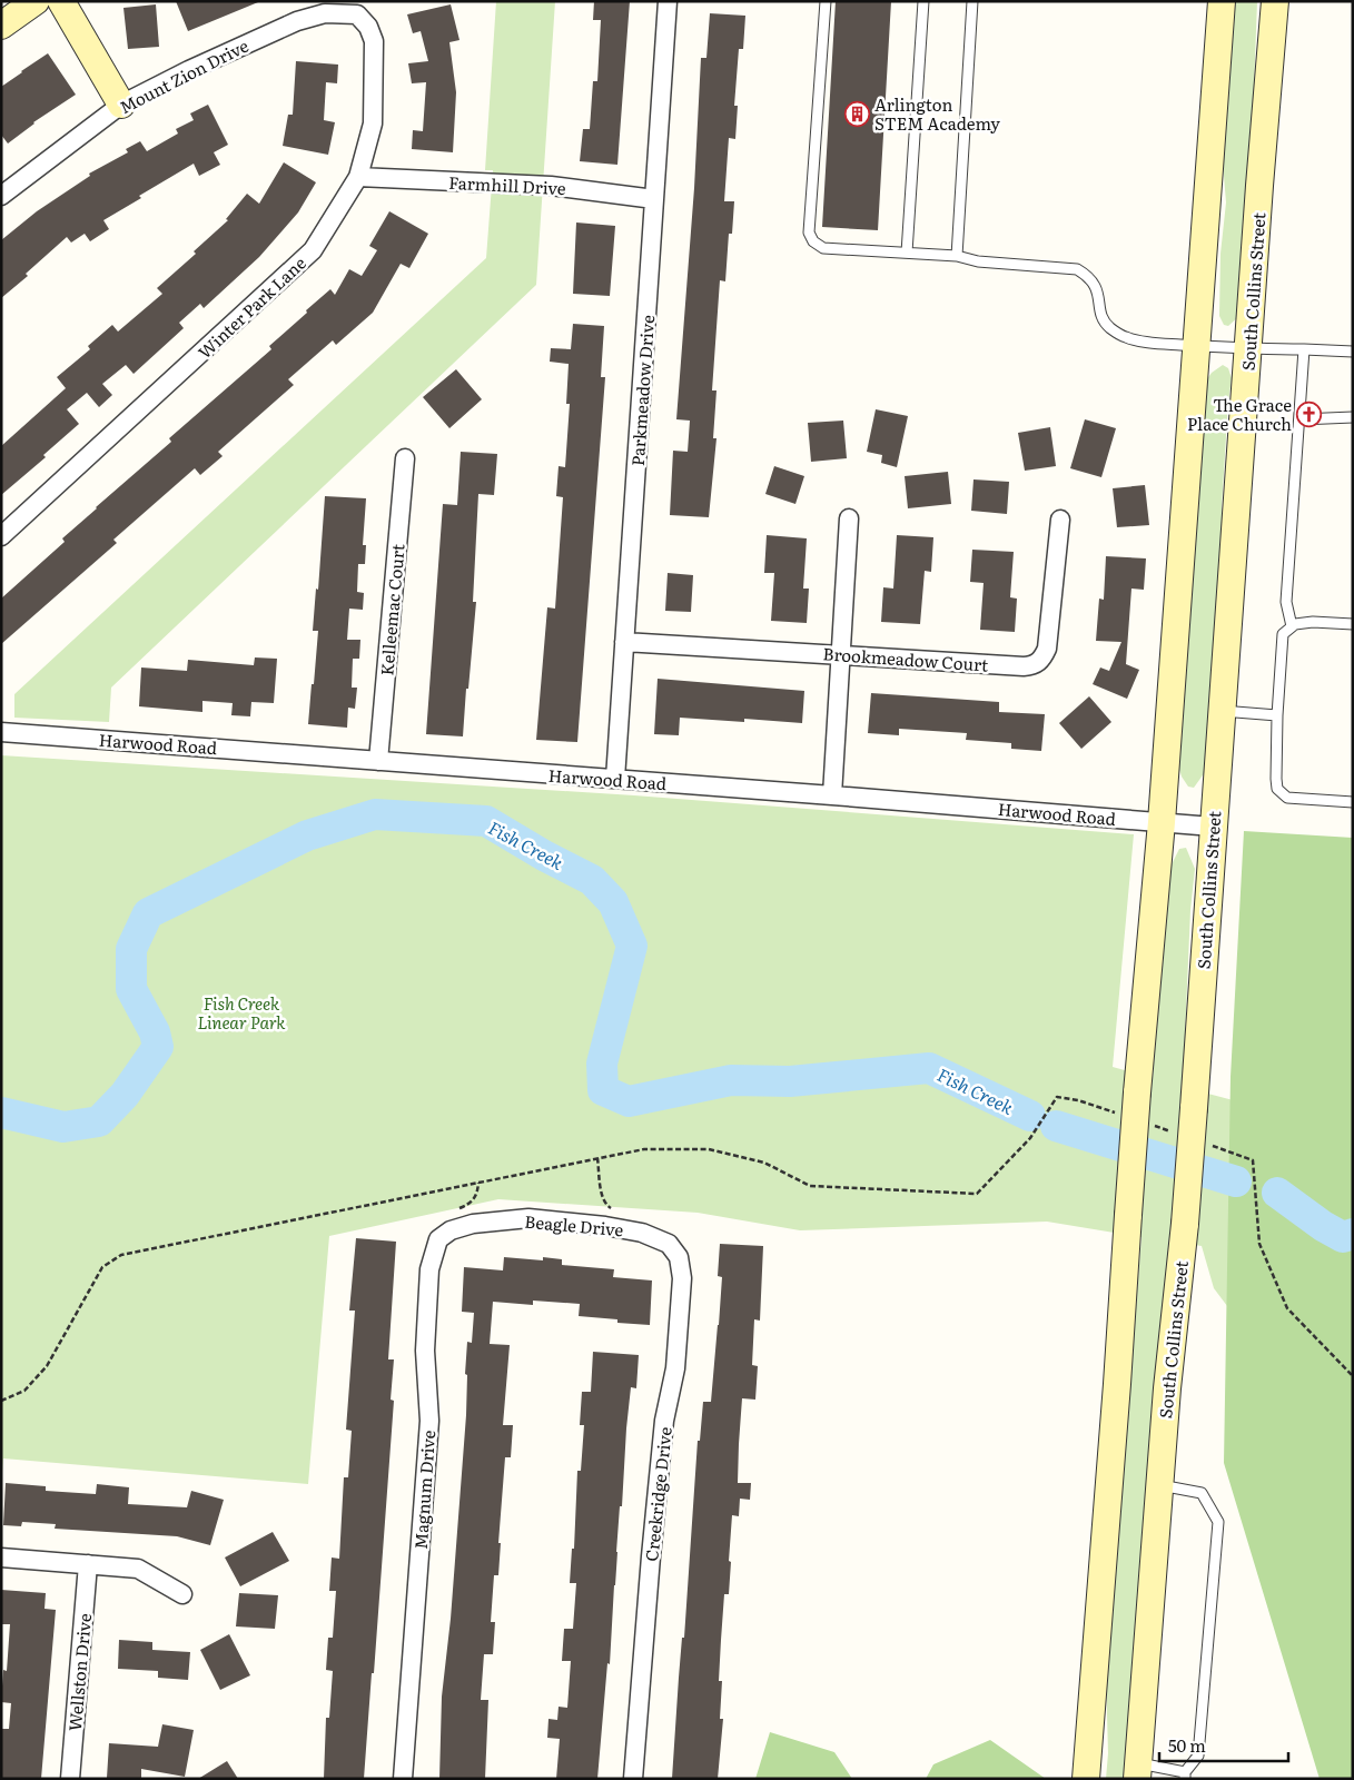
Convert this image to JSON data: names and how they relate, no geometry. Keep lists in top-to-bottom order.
{
  "streets": {
    "main road": ["South Collins Street"],
    "street": [
      "Mount Zion Drive",
      "Farmhill Drive",
      "Winter Park Lane",
      "Parkmeadow Drive",
      "Kelleemac Court",
      "Brookmeadow Court",
      "Harwood Road",
      "Beagle Drive",
      "Magnum Drive",
      "Creekridge Drive",
      "Wellston Drive"
    ]
  },
  "crossings": [
    ["Mount Zion Drive", "Winter Park Lane"],
    ["Farmhill Drive", "Winter Park Lane"],
    ["Farmhill Drive", "Parkmeadow Drive"],
    ["South Collins Street", "Harwood Road"],
    ["Parkmeadow Drive", "Brookmeadow Court"],
    ["Parkmeadow Drive", "Harwood Road"],
    ["Kelleemac Court", "Harwood Road"],
    ["Beagle Drive", "Magnum Drive"],
    ["Beagle Drive", "Creekridge Drive"]
  ],
  "water": ["Fish Creek"],
  "parks": ["Fish Creek Linear Park"],
  "places": {
    "building": ["Arlington STEM Academy"],
    "church": ["The Grace Place Church"]
  },
  "scale_bar": "50 m"
}
